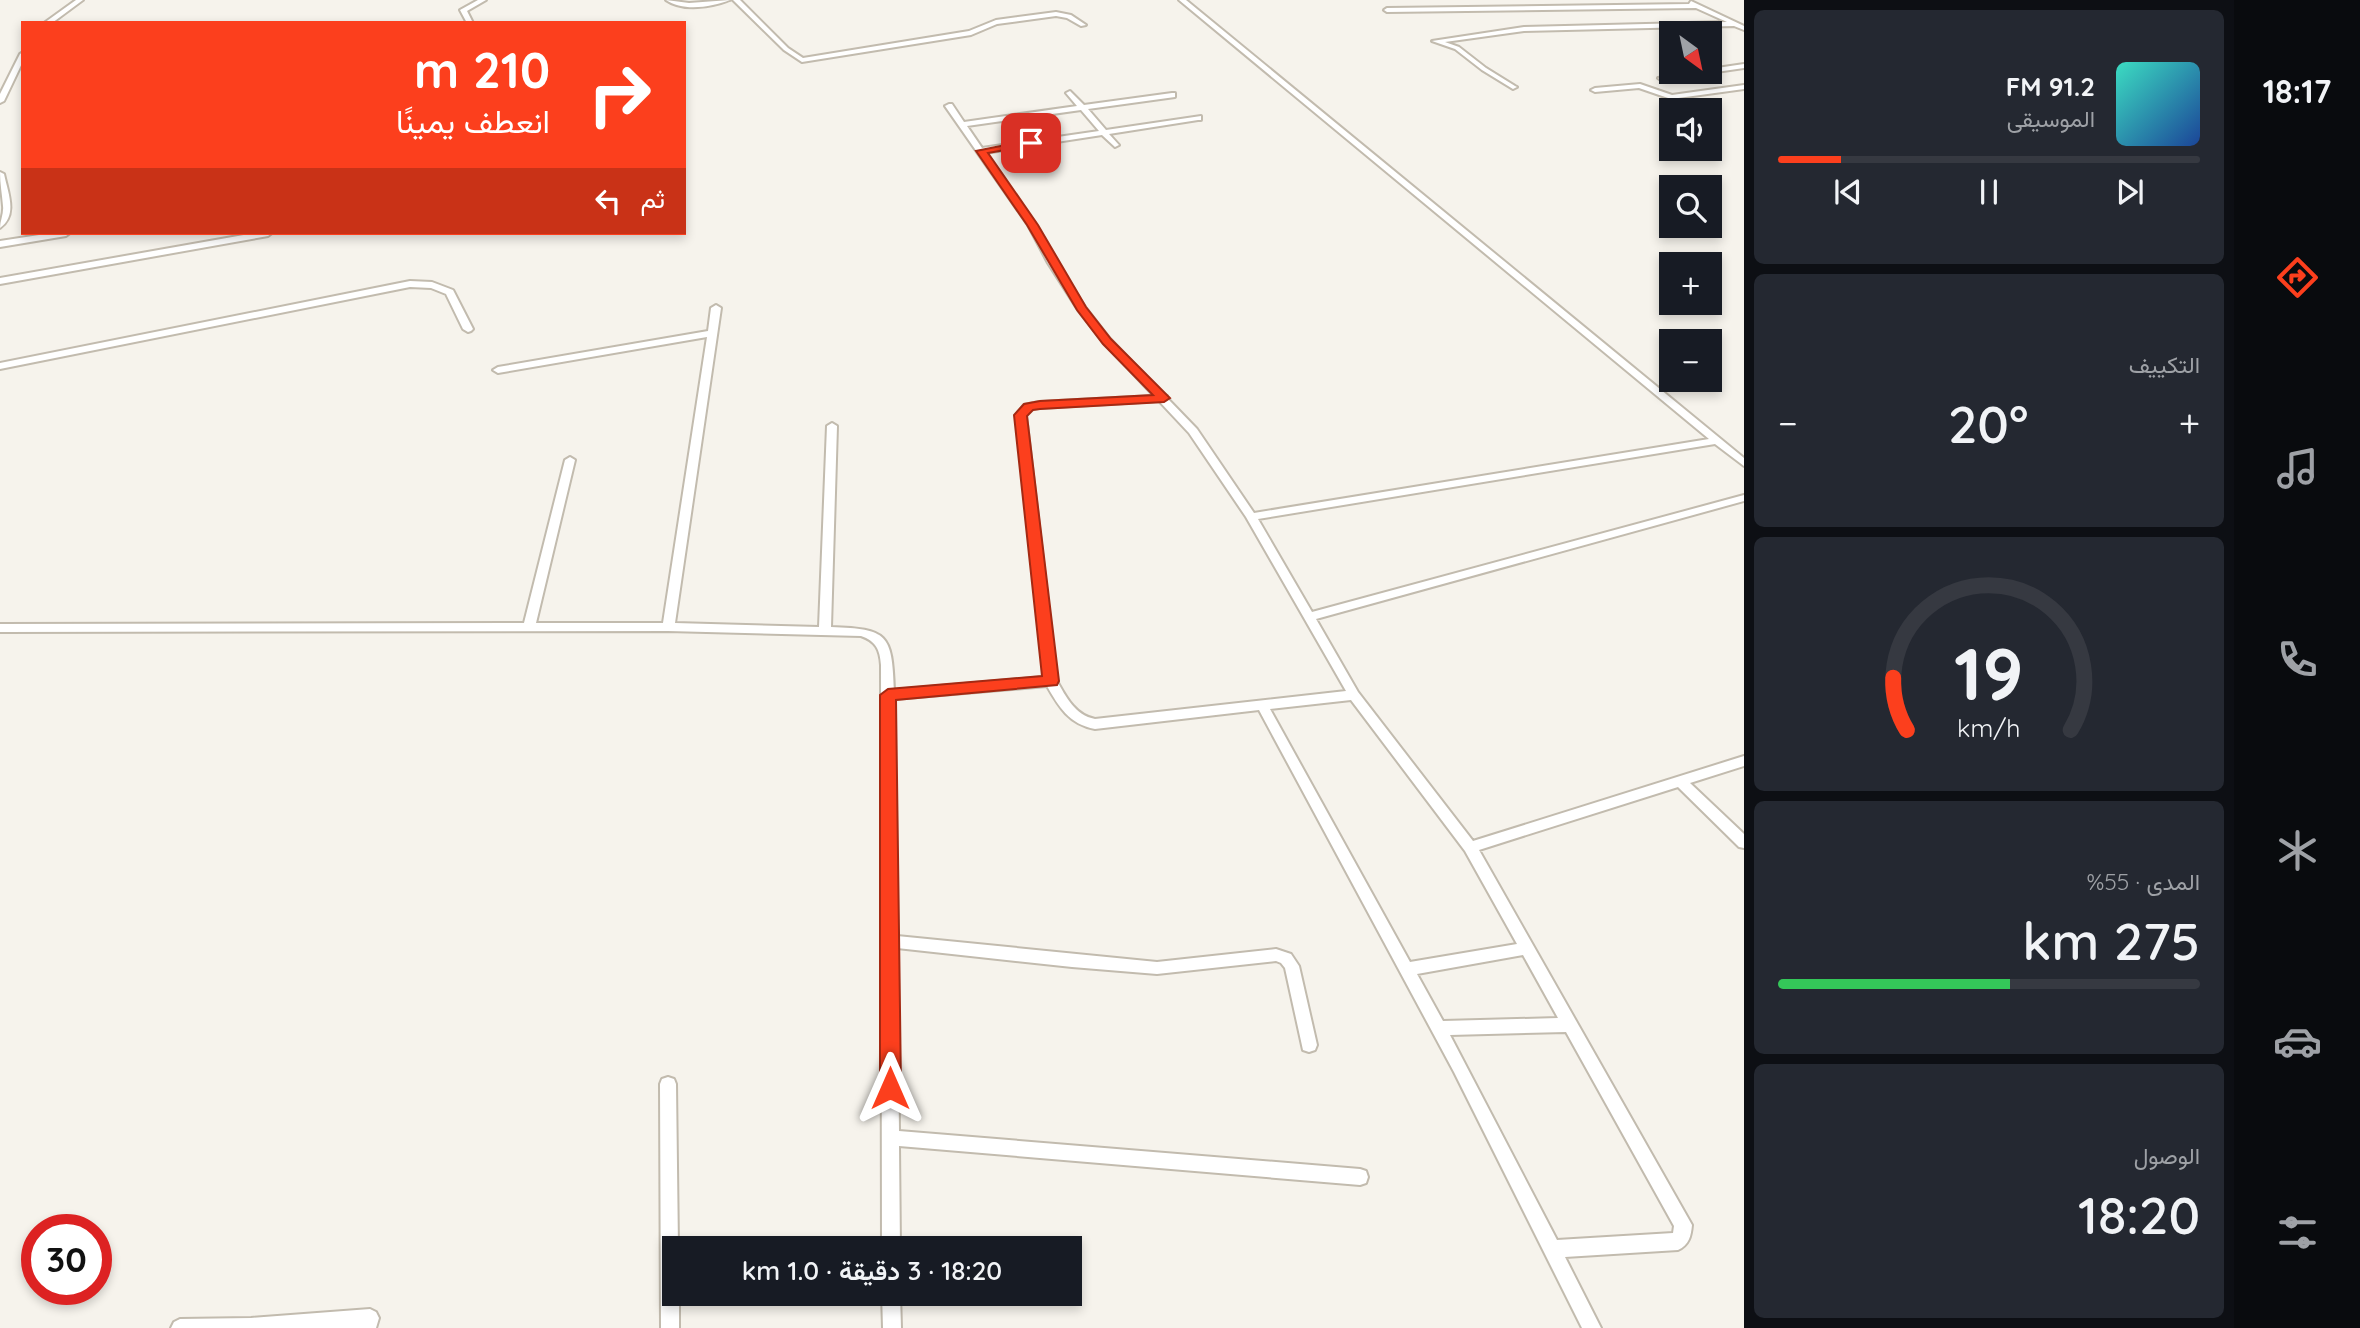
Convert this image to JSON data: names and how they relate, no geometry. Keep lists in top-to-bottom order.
{
  "north": "bottom right",
  "page": {
    "tabs": "18:17",
    "map_buttons": ["+", "−"],
    "turn": ["210 m", "انعطف يمينًا"],
    "song": ["91.2 FM", "الموسيقى"],
    "then": "ثم",
    "tile": [
      "التكييف",
      ["المدى · 55%", "275 km"],
      ["الوصول", "18:20"]
    ],
    "heat": ["−", "20°", "+"],
    "limit": "30",
    "trip": "18:20 · 3 دقيقة · 1.0 km",
    "gauge": ["19", "km/h"]
  }
}
